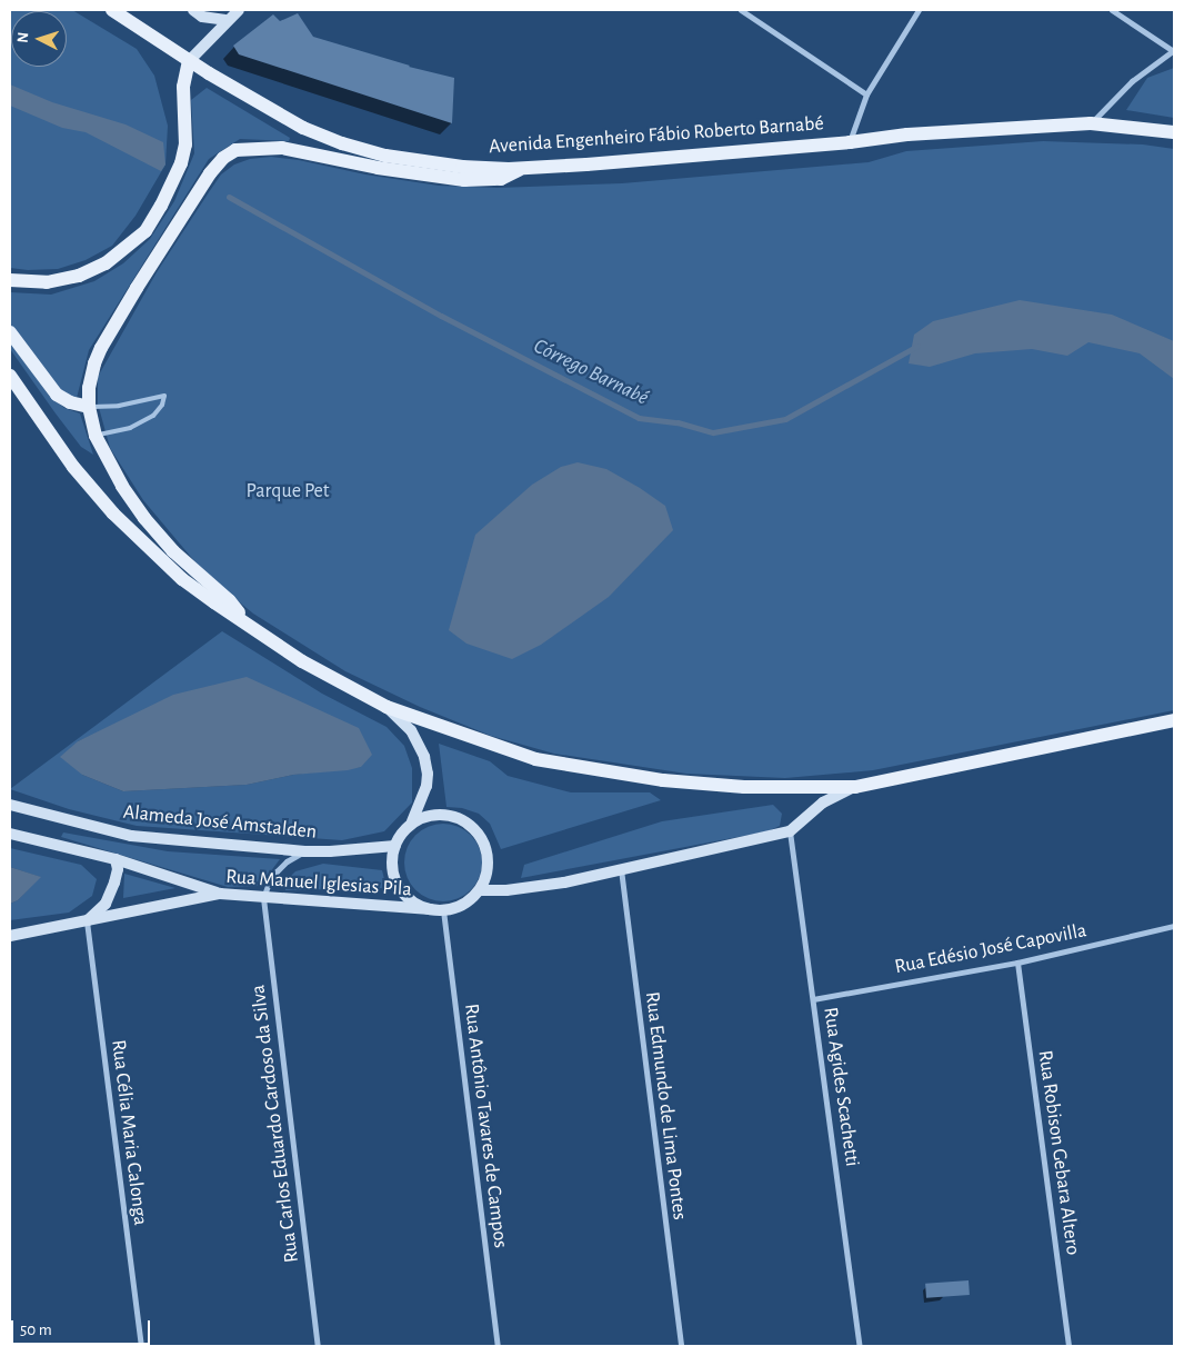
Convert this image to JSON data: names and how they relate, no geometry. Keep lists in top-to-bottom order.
{
  "streets": {
    "main road": ["Avenida Engenheiro Fábio Roberto Barnabé"],
    "street": [
      "Alameda José Amstalden",
      "Rua Manuel Iglesias Pila",
      "Rua Edésio José Capovilla",
      "Rua Agides Scachetti",
      "Rua Edmundo de Lima Pontes",
      "Rua Carlos Eduardo Cardoso da Silva",
      "Rua Antônio Tavares de Campos",
      "Rua Célia Maria Calonga",
      "Rua Robison Gebara Altero"
    ]
  },
  "crossings": [
    ["Alameda José Amstalden", "Rua Manuel Iglesias Pila"],
    ["Alameda José Amstalden", "Rua Antônio Tavares de Campos"],
    ["Rua Manuel Iglesias Pila", "Rua Carlos Eduardo Cardoso da Silva"],
    ["Rua Manuel Iglesias Pila", "Rua Antônio Tavares de Campos"],
    ["Rua Manuel Iglesias Pila", "Rua Célia Maria Calonga"],
    ["Rua Edésio José Capovilla", "Rua Agides Scachetti"],
    ["Rua Edésio José Capovilla", "Rua Robison Gebara Altero"]
  ],
  "water": ["Córrego Barnabé"],
  "parks": ["Parque Pet"],
  "scale_bar": "50 m",
  "north": "left"
}
